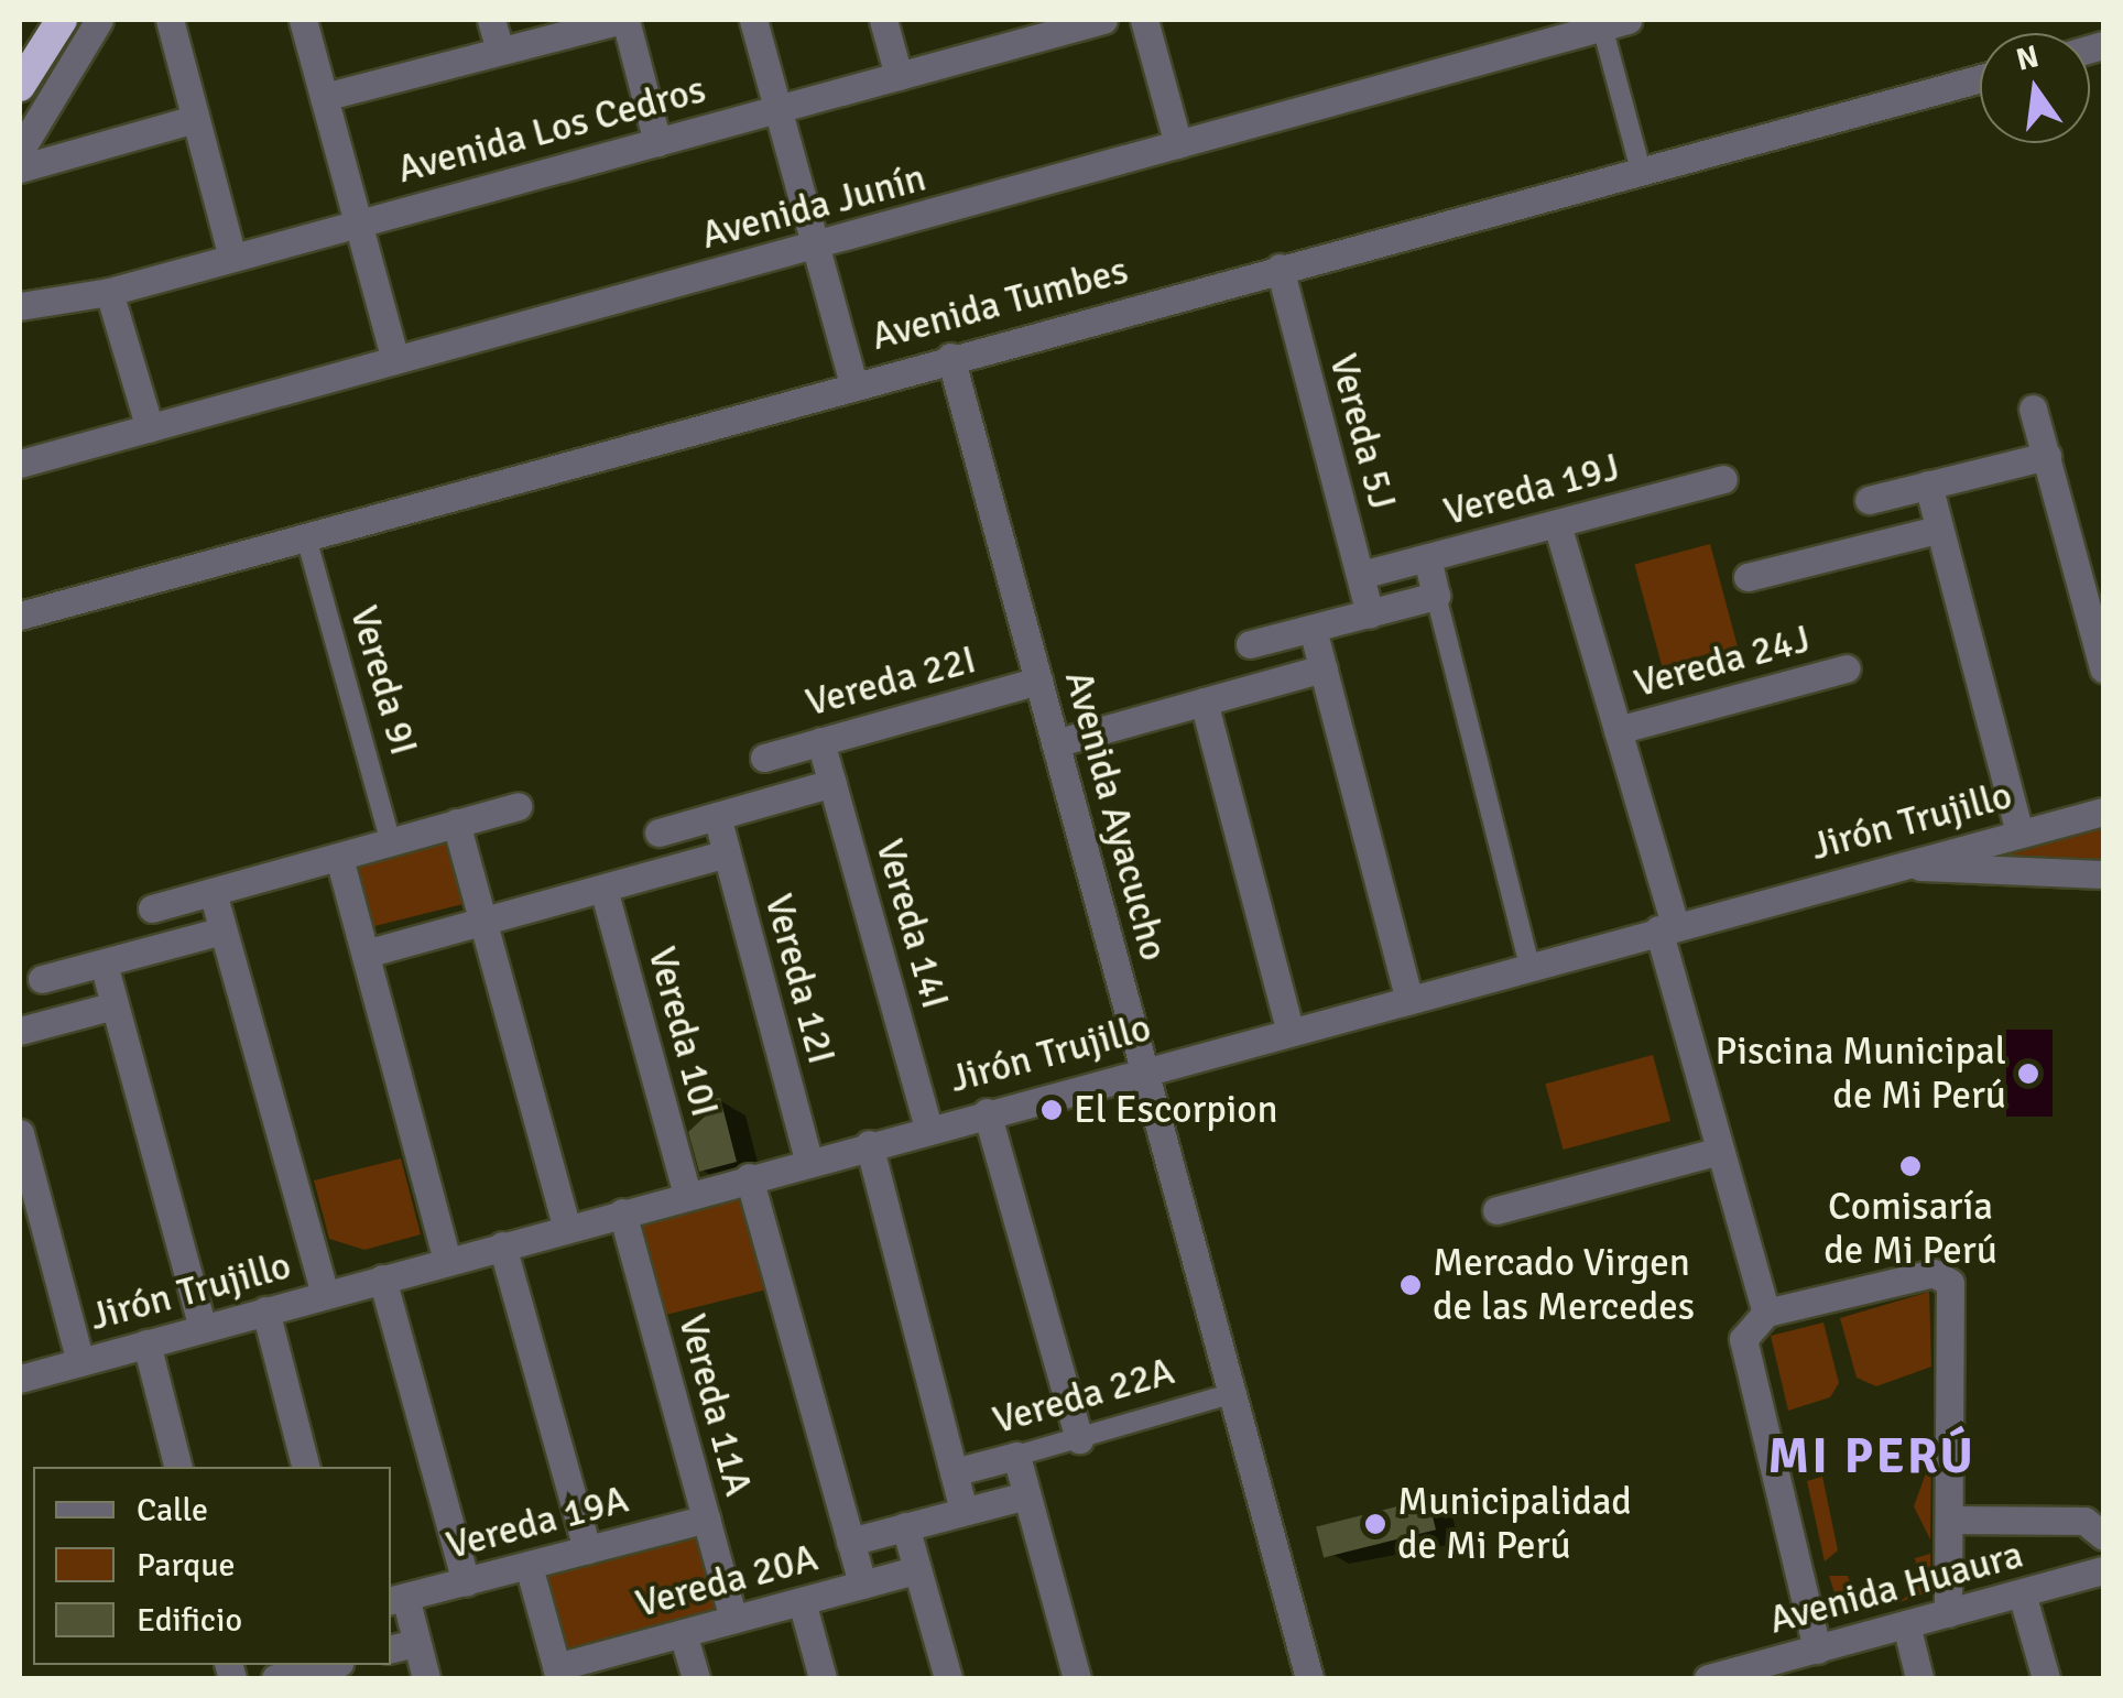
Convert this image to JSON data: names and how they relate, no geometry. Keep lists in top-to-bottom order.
{
  "streets": {
    "street": [
      "Avenida Los Cedros",
      "Avenida Junín",
      "Avenida Tumbes",
      "Vereda 5J",
      "Vereda 19J",
      "Vereda 24J",
      "Vereda 9I",
      "Vereda 22I",
      "Avenida Ayacucho",
      "Jirón Trujillo",
      "Vereda 14I",
      "Vereda 12I",
      "Vereda 10I",
      "Vereda 22A",
      "Vereda 11A",
      "Vereda 19A",
      "Vereda 20A",
      "Avenida Huaura"
    ]
  },
  "crossings": [
    ["Avenida Tumbes", "Vereda 5J"],
    ["Avenida Tumbes", "Vereda 9I"],
    ["Avenida Tumbes", "Avenida Ayacucho"],
    ["Vereda 5J", "Vereda 19J"],
    ["Vereda 22I", "Avenida Ayacucho"],
    ["Vereda 22I", "Vereda 14I"],
    ["Avenida Ayacucho", "Jirón Trujillo"],
    ["Avenida Ayacucho", "Vereda 22A"],
    ["Jirón Trujillo", "Vereda 14I"],
    ["Jirón Trujillo", "Vereda 12I"],
    ["Jirón Trujillo", "Vereda 10I"],
    ["Jirón Trujillo", "Vereda 11A"],
    ["Vereda 11A", "Vereda 19A"],
    ["Vereda 11A", "Vereda 20A"]
  ],
  "districts": ["MI PERÚ"],
  "places": [
    "Piscina Municipal de Mi Perú",
    "El Escorpion",
    "Comisaría de Mi Perú",
    "Mercado Virgen de las Mercedes",
    "Municipalidad de Mi Perú"
  ],
  "legend": ["Calle", "Parque", "Edificio"],
  "north": "top"
}
